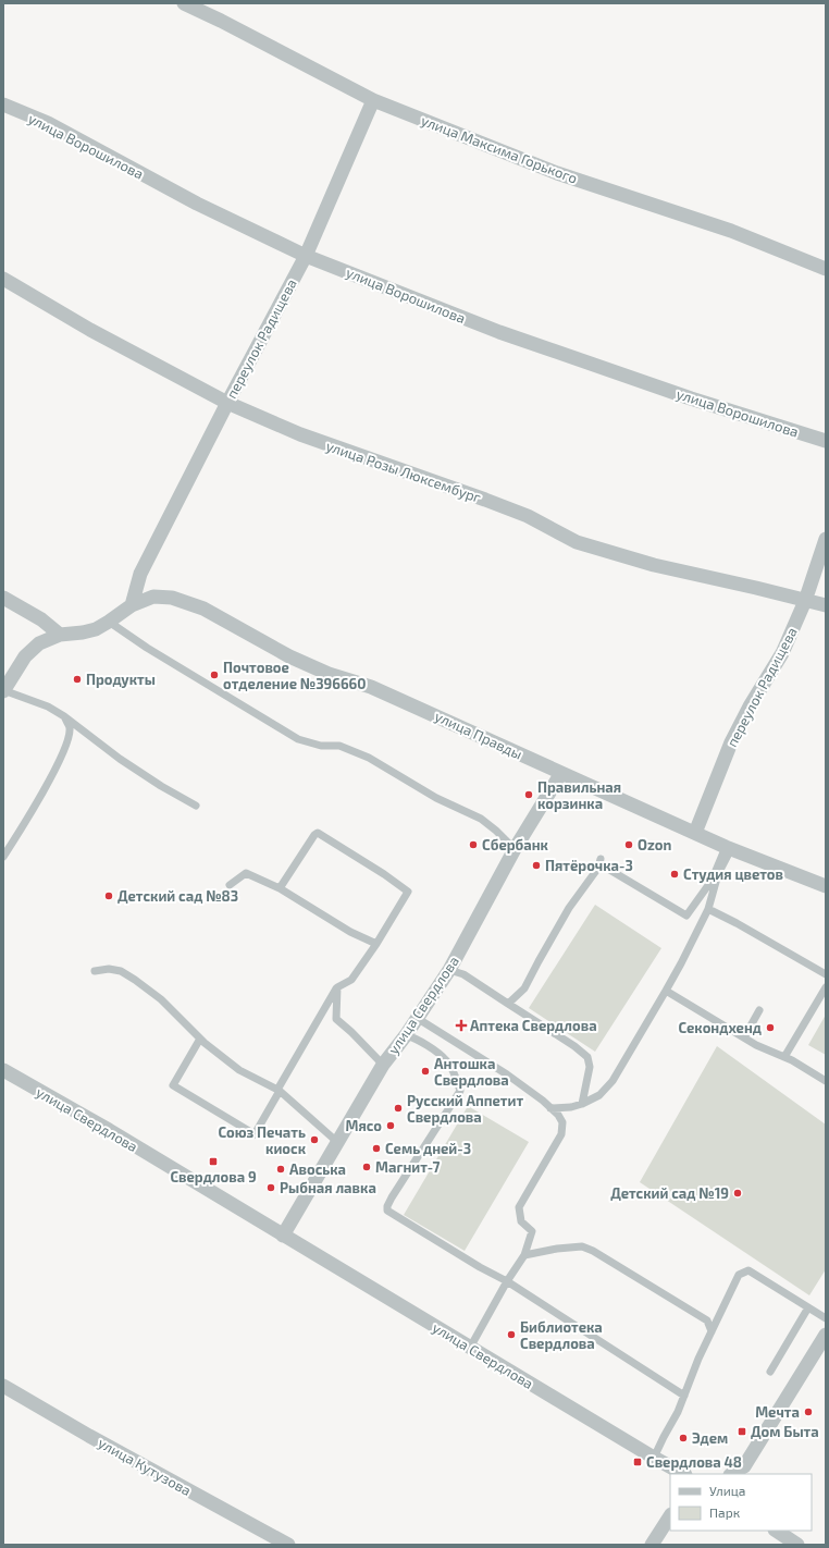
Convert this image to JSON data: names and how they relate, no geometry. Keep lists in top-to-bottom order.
{
  "streets": {
    "street": [
      "улица Ворошилова",
      "улица Максима Горького",
      "переулок Радищева",
      "улица Розы Люксембург",
      "улица Правды",
      "улица Свердлова",
      "улица Кутузова"
    ]
  },
  "crossings": [
    ["улица Ворошилова", "переулок Радищева"],
    ["улица Максима Горького", "переулок Радищева"],
    ["переулок Радищева", "улица Розы Люксембург"],
    ["переулок Радищева", "улица Правды"],
    ["улица Правды", "улица Свердлова"]
  ],
  "places": {
    "other": [
      "Почтовое отделение №396660",
      "Продукты",
      "Правильная корзинка",
      "Сбербанк",
      "Ozon",
      "Пятёрочка-3",
      "Студия цветов",
      "Детский сад №83",
      "Секондхенд",
      "Антошка Свердлова",
      "Русский Аппетит Свердлова",
      "Мясо",
      "Союз Печать киоск",
      "Семь дней-3",
      "Магнит-7",
      "Авоська",
      "Рыбная лавка",
      "Детский сад №19",
      "Библиотека Свердлова",
      "Мечта",
      "Эдем"
    ],
    "health": ["Аптека Свердлова"],
    "transit": ["Свердлова 9", "Дом Быта", "Свердлова 48"]
  },
  "legend": ["Улица", "Парк"]
}
